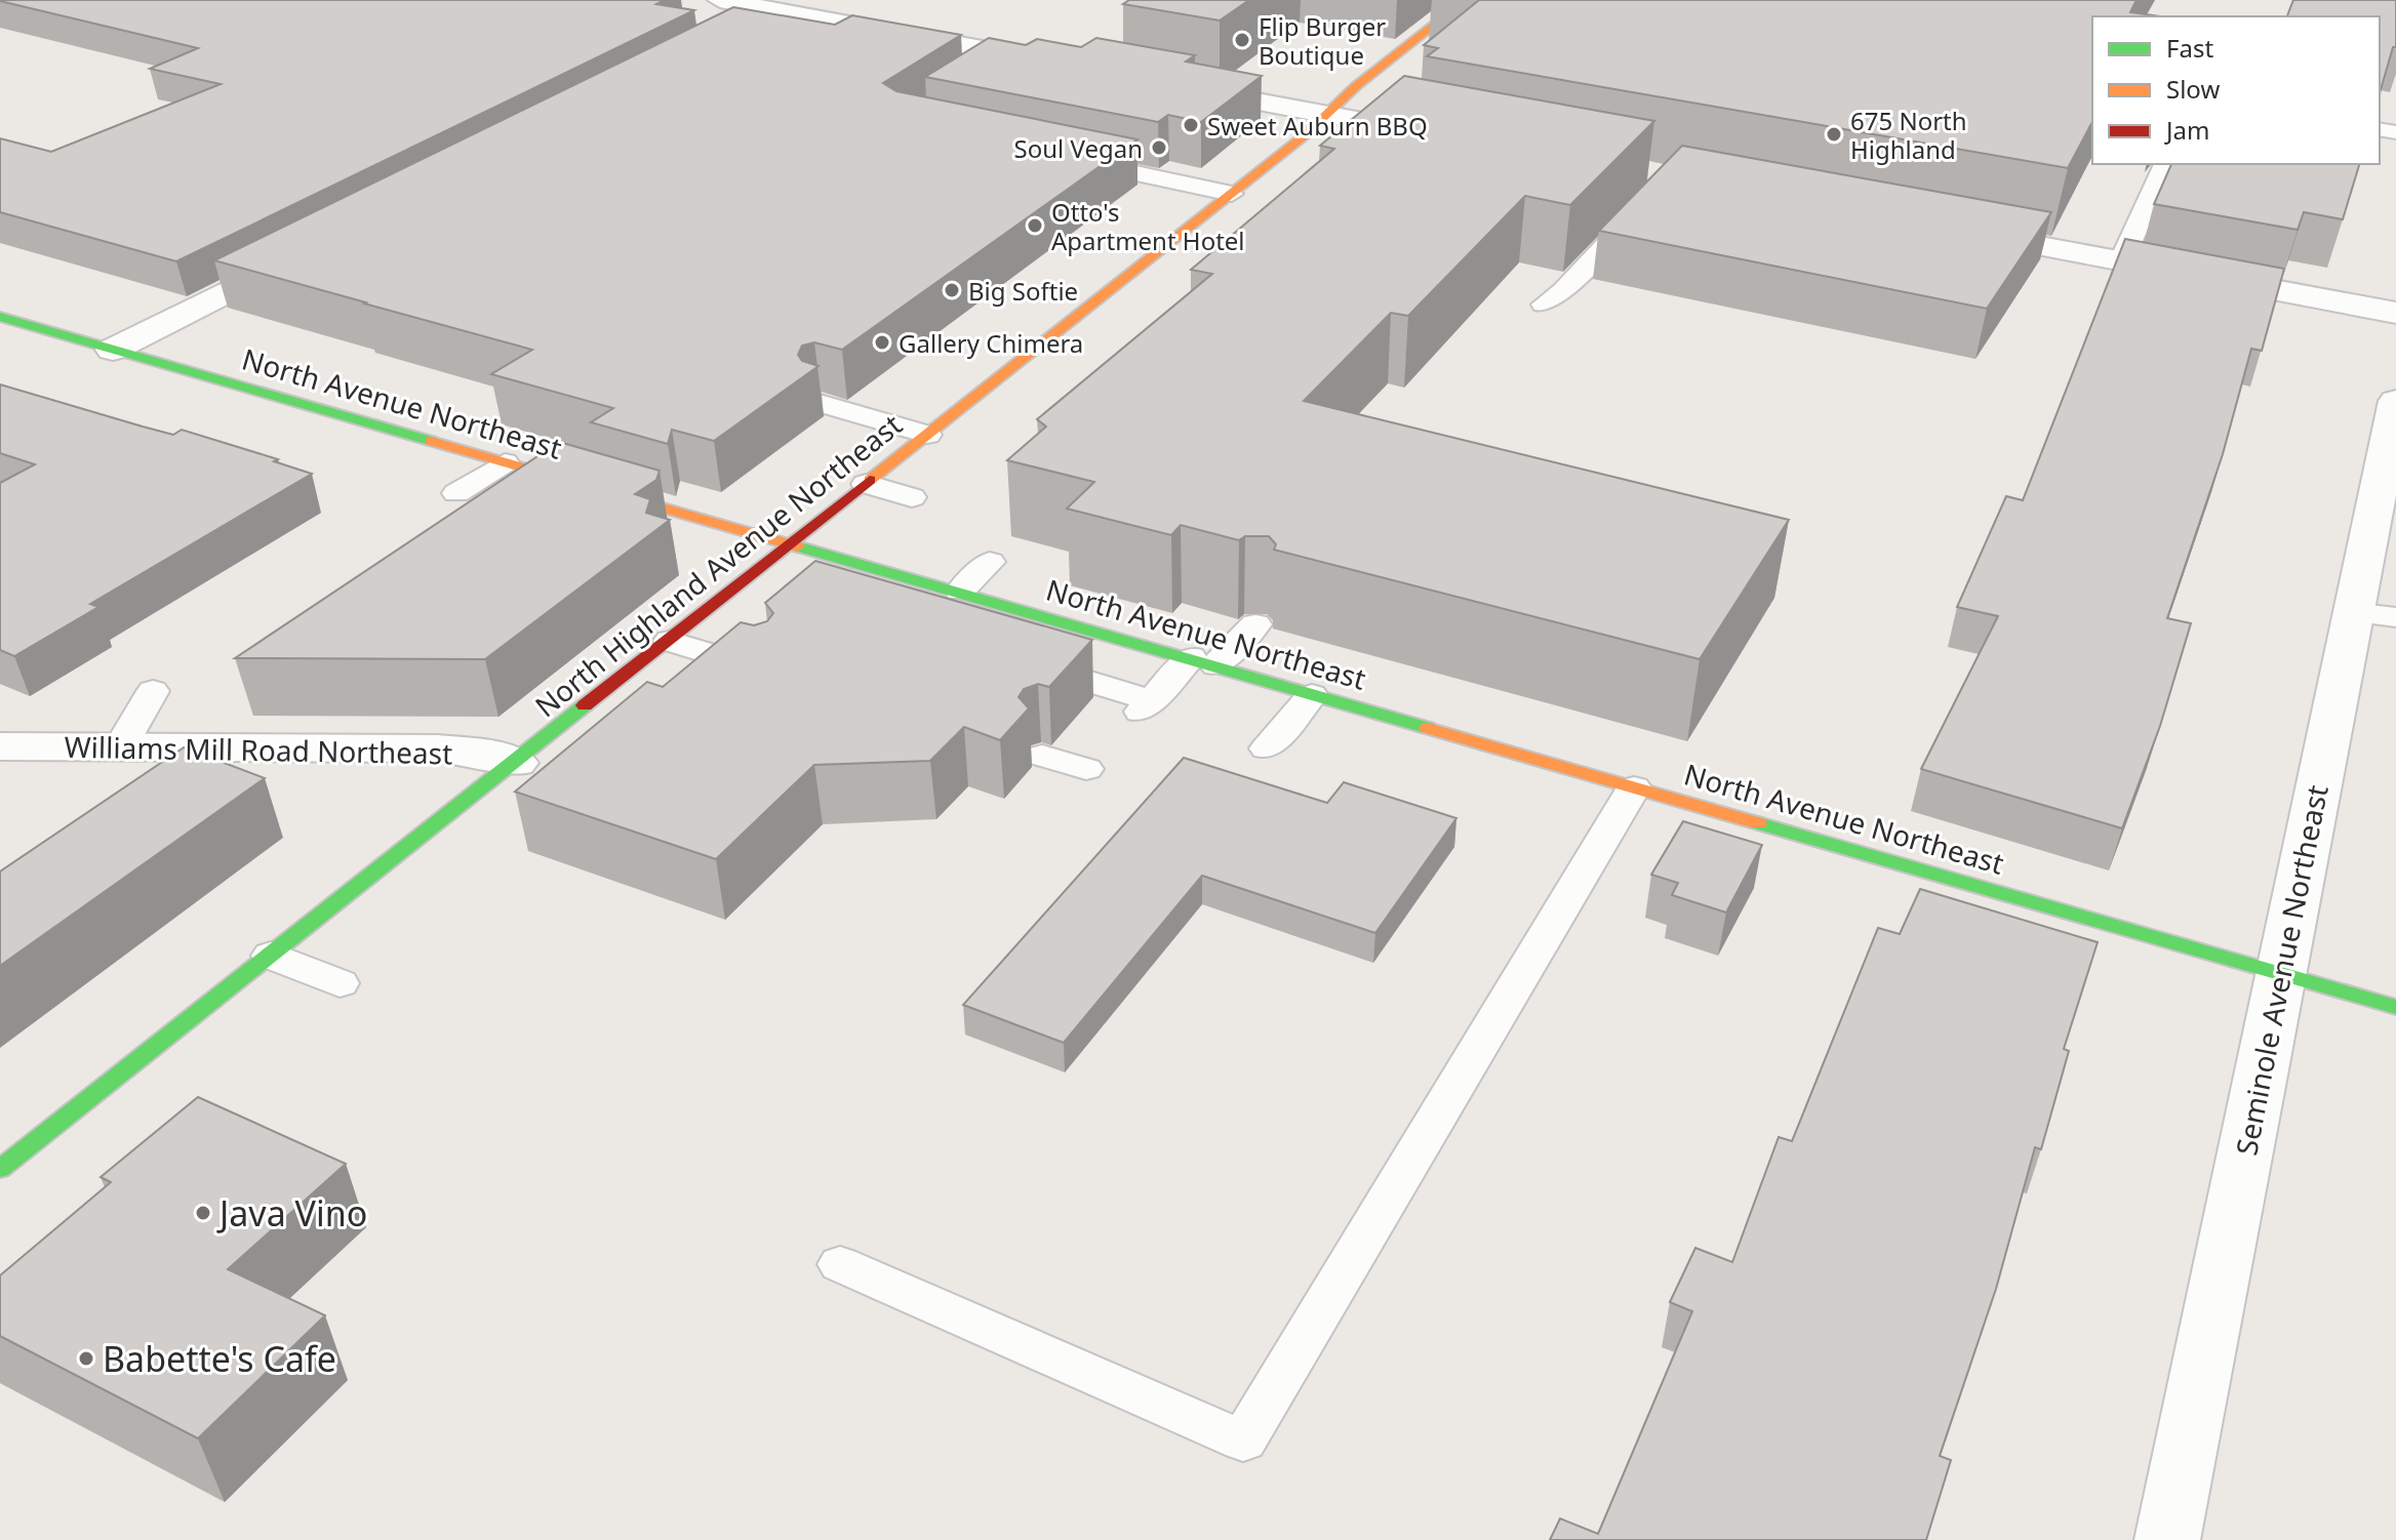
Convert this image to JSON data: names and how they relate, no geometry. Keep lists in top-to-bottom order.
{
  "streets": {
    "main road": ["North Avenue Northeast", "North Highland Avenue Northeast"],
    "street": ["Williams Mill Road Northeast", "Seminole Avenue Northeast"]
  },
  "crossings": [
    ["North Avenue Northeast", "North Highland Avenue Northeast"],
    ["North Avenue Northeast", "Seminole Avenue Northeast"],
    ["North Highland Avenue Northeast", "Williams Mill Road Northeast"]
  ],
  "places": [
    "Flip Burger Boutique",
    "Sweet Auburn BBQ",
    "675 North Highland",
    "Soul Vegan",
    "Otto's Apartment Hotel",
    "Big Softie",
    "Gallery Chimera",
    "Java Vino",
    "Babette's Cafe"
  ],
  "legend": ["Fast", "Slow", "Jam"]
}
